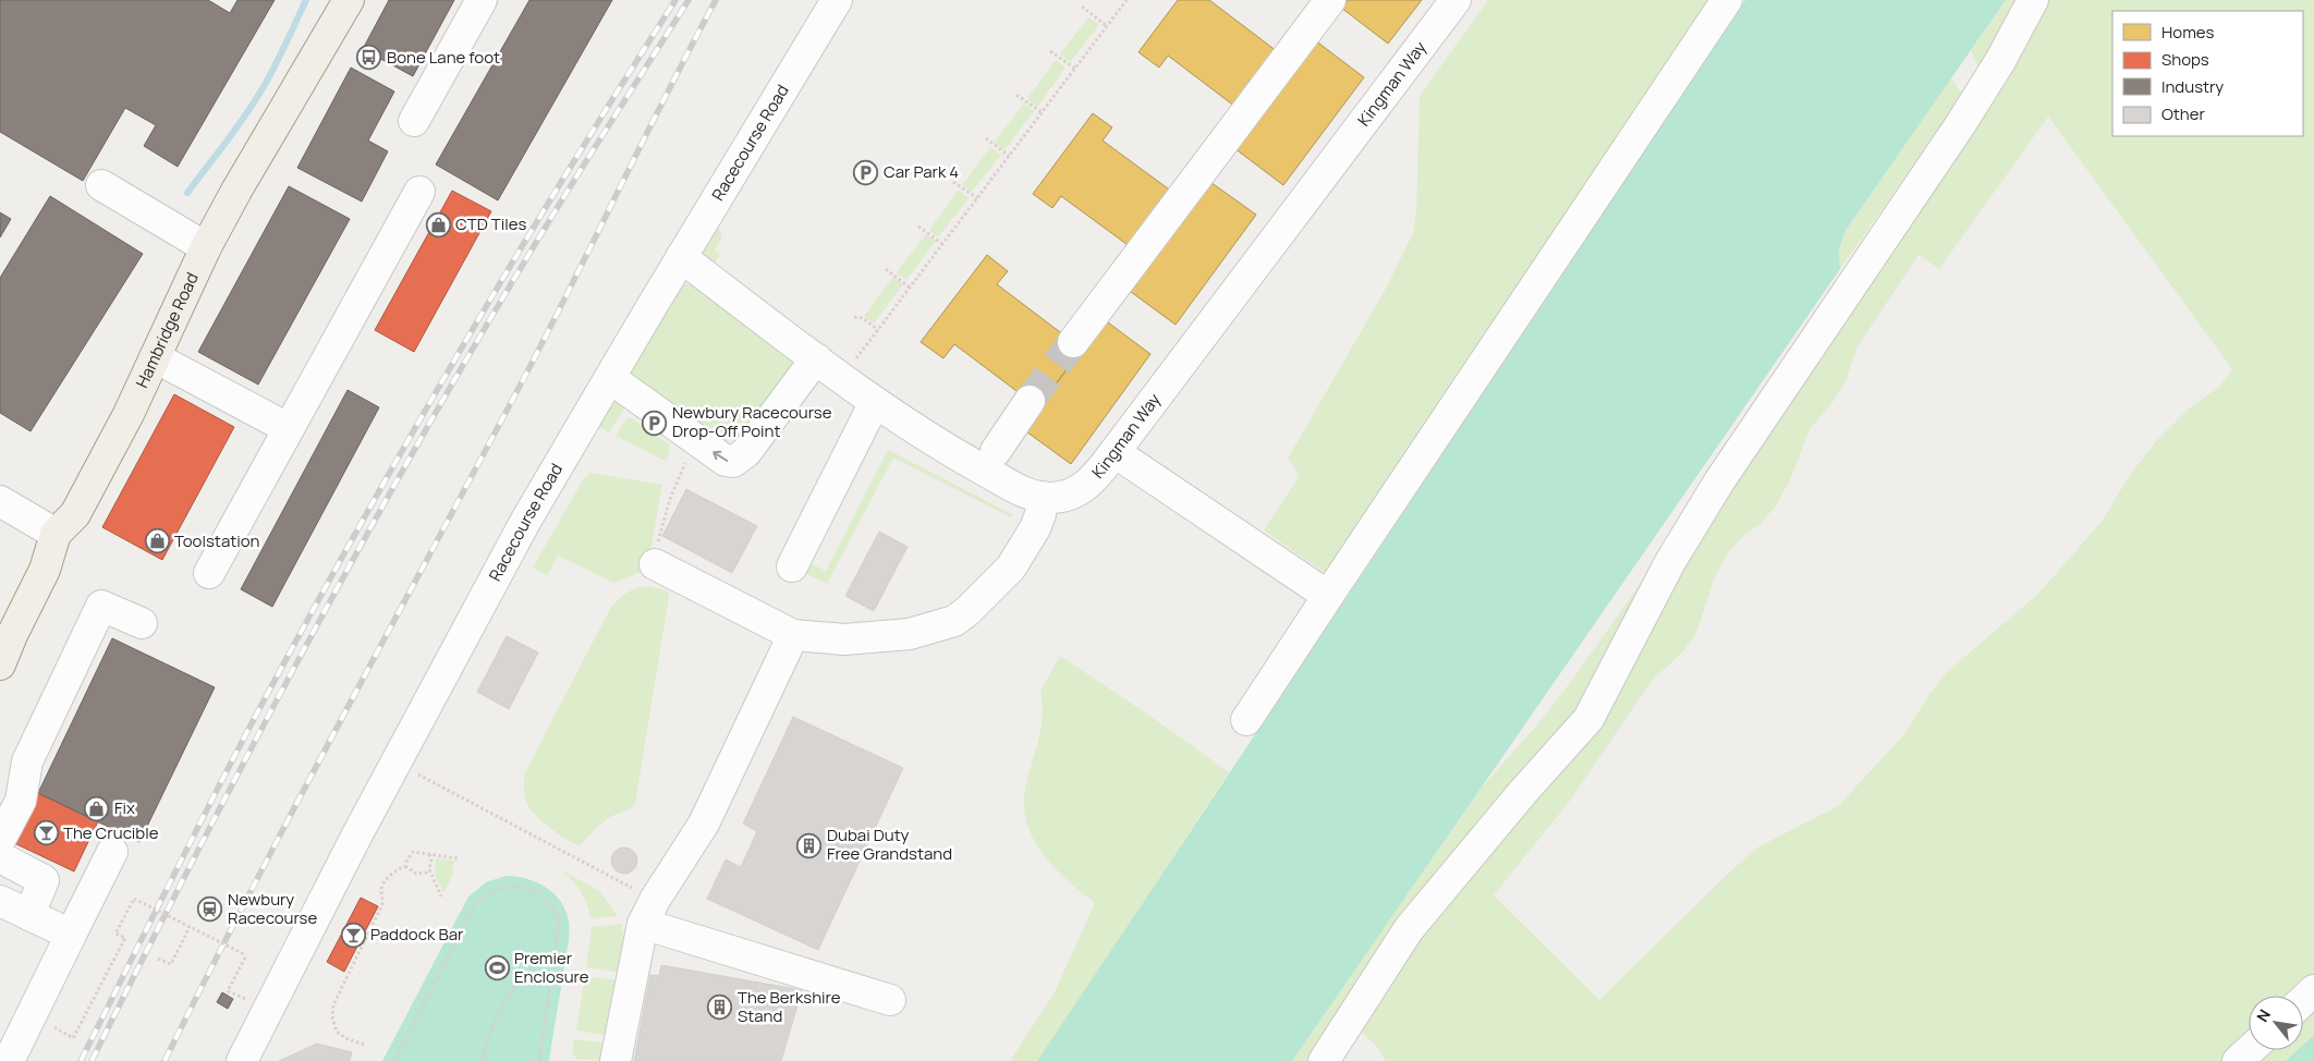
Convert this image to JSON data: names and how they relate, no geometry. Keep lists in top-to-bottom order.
{
  "streets": {
    "main road": ["Hambridge Road"],
    "street": ["Kingman Way", "Racecourse Road"]
  },
  "crossings": [
    ["Kingman Way", "Racecourse Road"]
  ],
  "places": {
    "bus stop": ["Bone Lane foot"],
    "parking": ["Car Park 4", "Newbury Racecourse Drop-Off Point"],
    "shop": ["CTD Tiles", "Toolstation", "Fix"],
    "bar": ["The Crucible", "Paddock Bar"],
    "building": ["Dubai Duty Free Grandstand", "The Berkshire Stand"],
    "station": ["Newbury Racecourse"],
    "sports": ["Premier Enclosure"]
  },
  "legend": [
    "Homes",
    "Shops",
    "Industry",
    "Other"
  ],
  "north": "top left"
}
